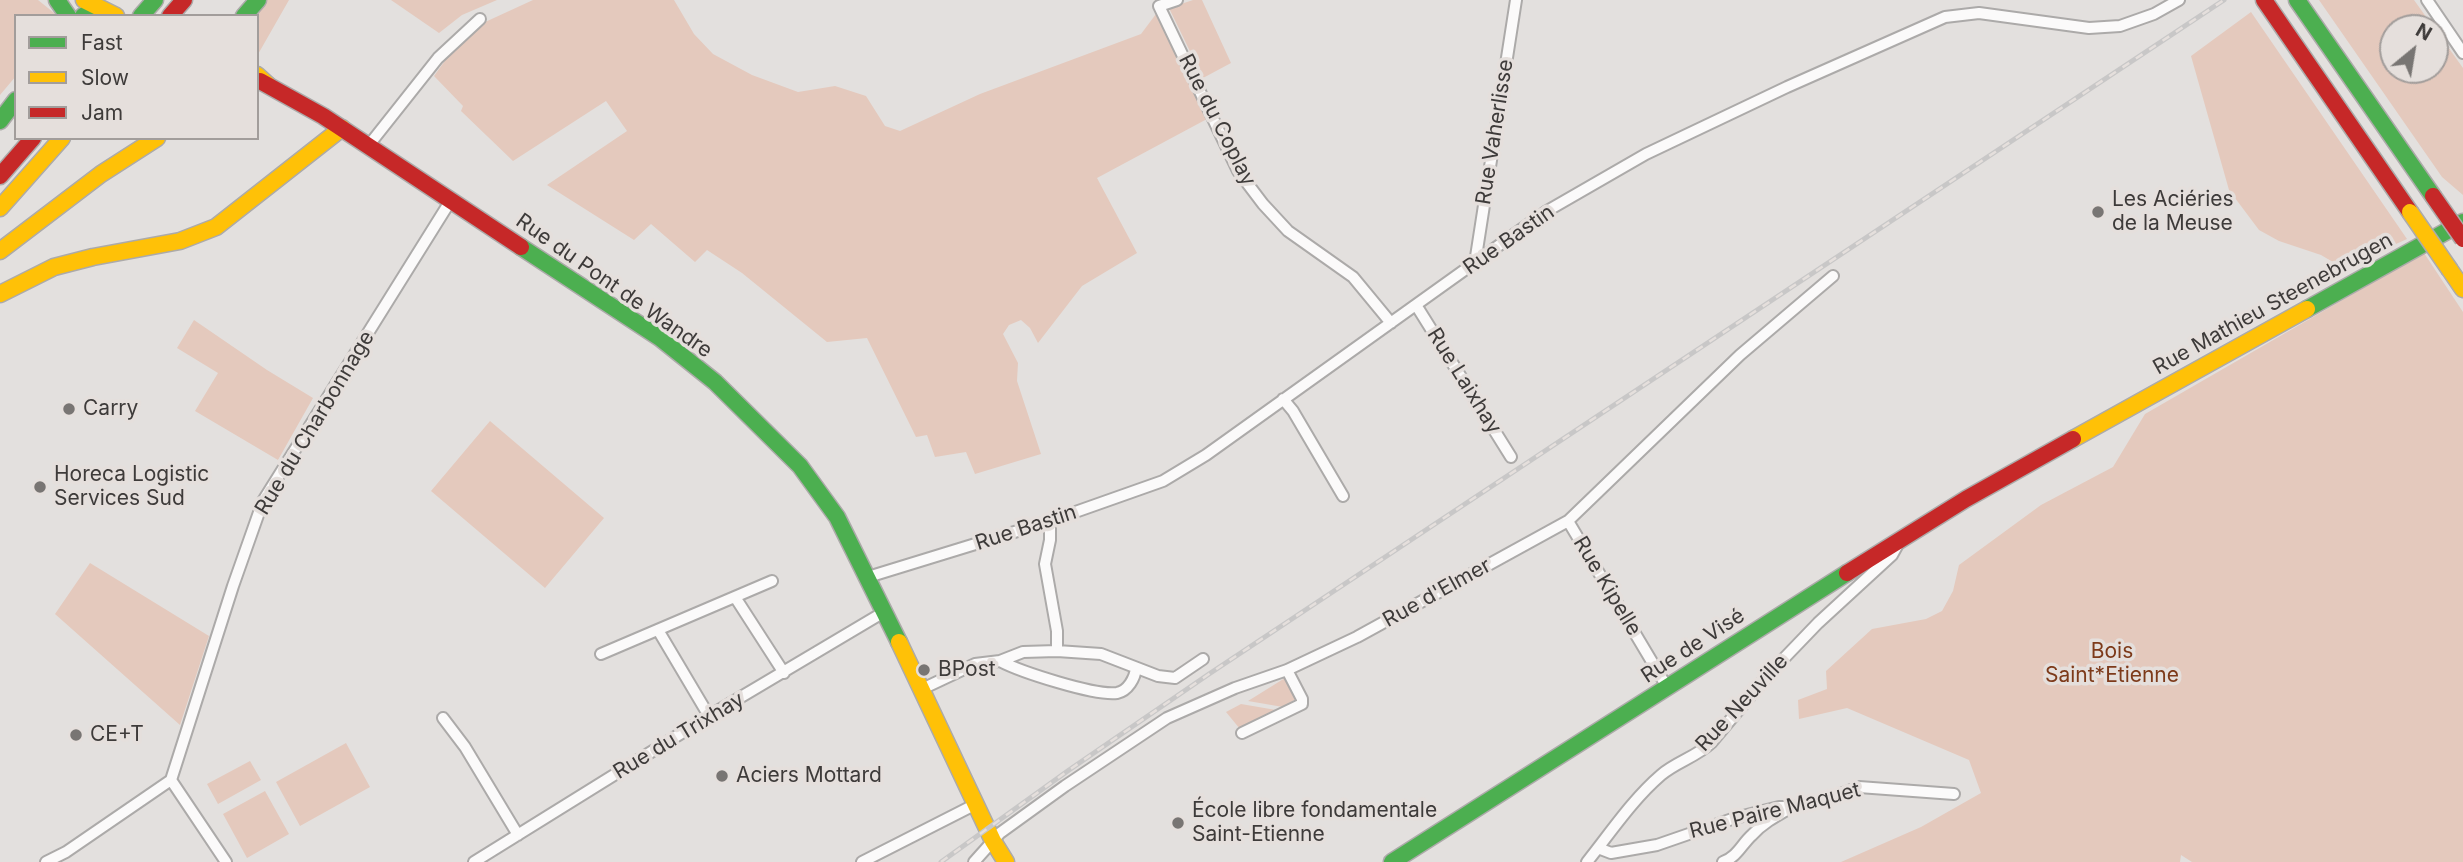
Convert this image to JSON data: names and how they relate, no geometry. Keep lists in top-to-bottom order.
{
  "streets": {
    "main road": ["Rue du Pont de Wandre", "Rue Mathieu Steenebrugen", "Rue de Visé"],
    "street": [
      "Rue du Coplay",
      "Rue Vaherlisse",
      "Rue Bastin",
      "Rue Laixhay",
      "Rue du Charbonnage",
      "Rue Kipelle",
      "Rue d'Elmer",
      "Rue Neuville",
      "Rue du Trixhay",
      "Rue Paire Maquet"
    ]
  },
  "crossings": [
    ["Rue du Coplay", "Rue Bastin"],
    ["Rue Vaherlisse", "Rue Bastin"],
    ["Rue Bastin", "Rue du Pont de Wandre"],
    ["Rue Bastin", "Rue Laixhay"],
    ["Rue du Pont de Wandre", "Rue du Charbonnage"],
    ["Rue du Pont de Wandre", "Rue d'Elmer"],
    ["Rue du Pont de Wandre", "Rue du Trixhay"],
    ["Rue Mathieu Steenebrugen", "Rue de Visé"],
    ["Rue Kipelle", "Rue d'Elmer"],
    ["Rue Kipelle", "Rue de Visé"],
    ["Rue de Visé", "Rue Neuville"],
    ["Rue Neuville", "Rue Paire Maquet"]
  ],
  "parks": ["Bois Saint*Etienne"],
  "places": [
    "Les Aciéries de la Meuse",
    "Carry",
    "Horeca Logistic Services Sud",
    "BPost",
    "CE+T",
    "Aciers Mottard",
    "École libre fondamentale Saint-Etienne"
  ],
  "legend": ["Fast", "Slow", "Jam"],
  "north": "top right"
}
